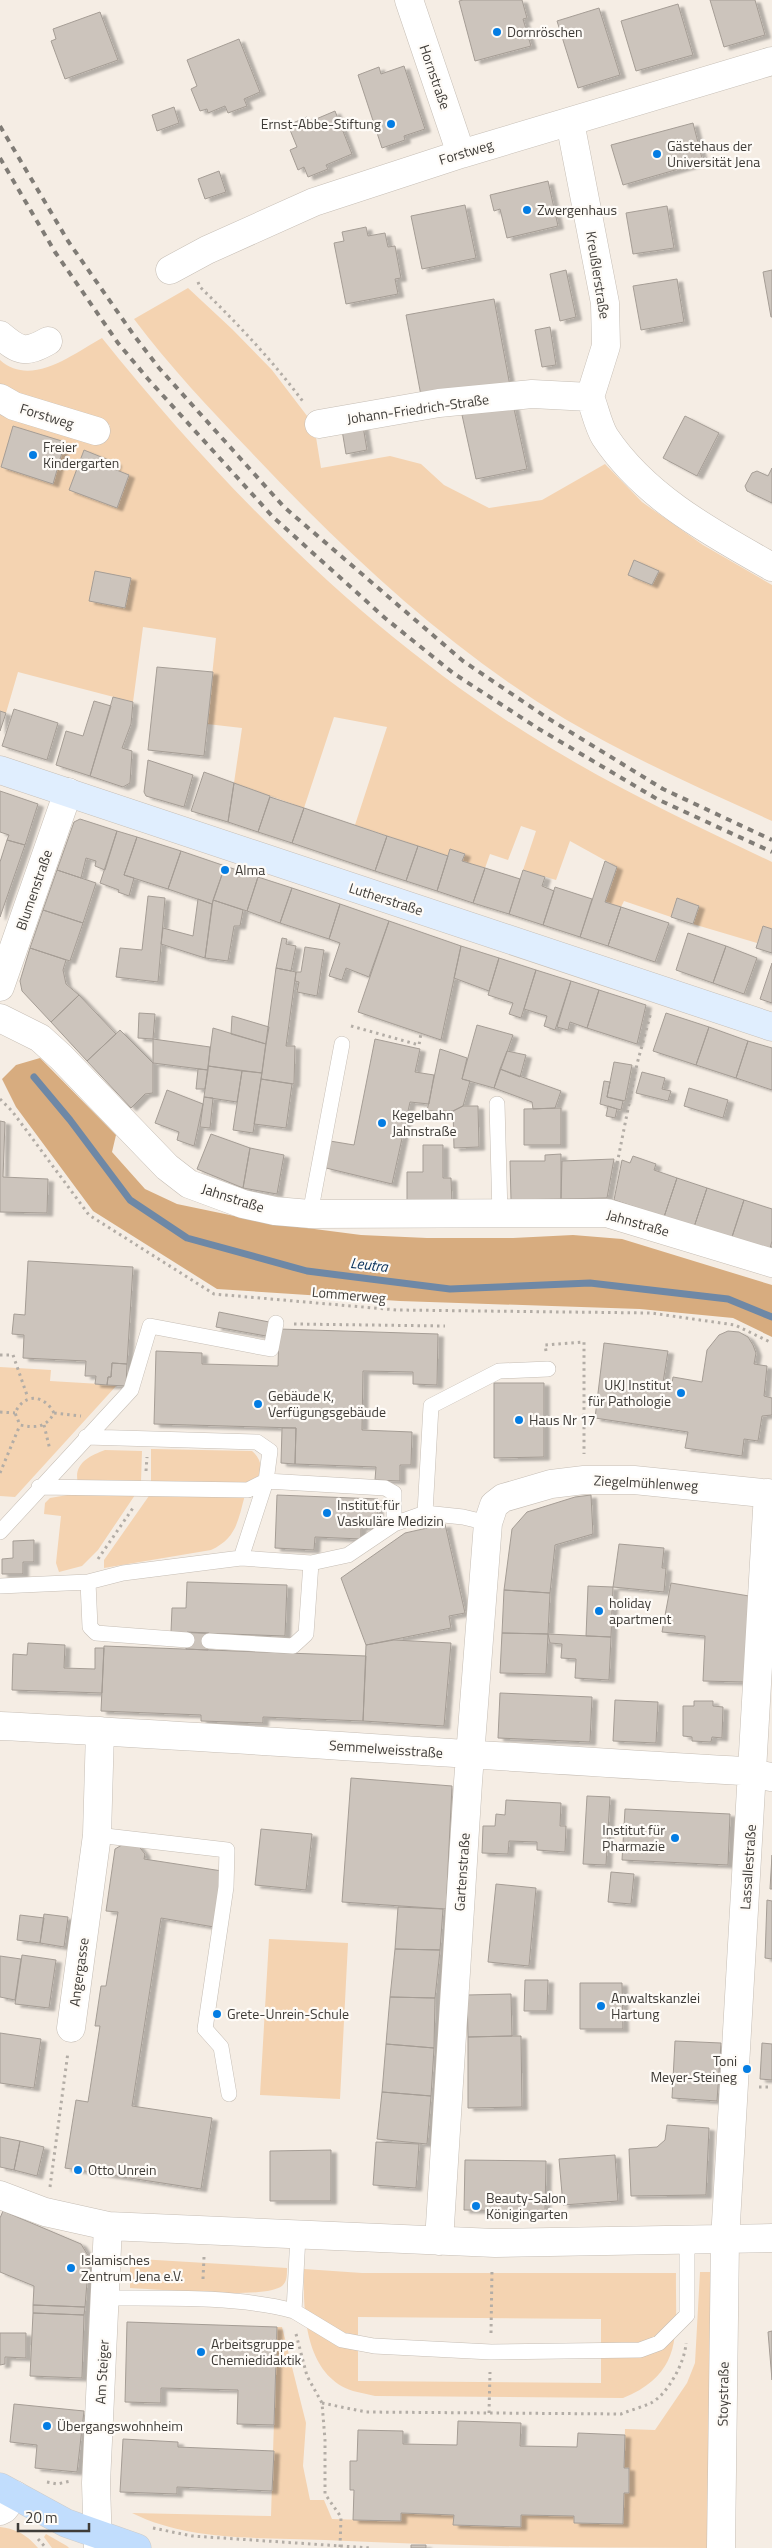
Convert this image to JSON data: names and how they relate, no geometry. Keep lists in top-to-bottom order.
{
  "streets": {
    "street": [
      "Hornstraße",
      "Forstweg",
      "Kreußlerstraße",
      "Johann-Friedrich-Straße",
      "Blumenstraße",
      "Lutherstraße",
      "Jahnstraße",
      "Ziegelmühlenweg",
      "Semmelweisstraße",
      "Lassallestraße",
      "Gartenstraße",
      "Angergasse",
      "Am Steiger",
      "Stoystraße"
    ],
    "path": ["Lommerweg"]
  },
  "crossings": [
    ["Hornstraße", "Forstweg"],
    ["Forstweg", "Kreußlerstraße"],
    ["Kreußlerstraße", "Johann-Friedrich-Straße"],
    ["Blumenstraße", "Lutherstraße"],
    ["Ziegelmühlenweg", "Lassallestraße"],
    ["Ziegelmühlenweg", "Gartenstraße"],
    ["Semmelweisstraße", "Lassallestraße"],
    ["Semmelweisstraße", "Gartenstraße"],
    ["Semmelweisstraße", "Angergasse"],
    ["Lassallestraße", "Stoystraße"]
  ],
  "water": ["Leutra"],
  "places": [
    "Dornröschen",
    "Ernst-Abbe-Stiftung",
    "Gästehaus der Universität Jena",
    "Zwergenhaus",
    "Freier Kindergarten",
    "Alma",
    "Kegelbahn Jahnstraße",
    "UKJ Institut für Pathologie",
    "Gebäude K, Verfügungsgebäude",
    "Haus Nr 17",
    "Institut für Vaskuläre Medizin",
    "holiday apartment",
    "Institut für Pharmazie",
    "Anwaltskanzlei Hartung",
    "Grete-Unrein-Schule",
    "Toni Meyer-Steineg",
    "Otto Unrein",
    "Beauty-Salon Königingarten",
    "Islamisches Zentrum Jena e.V.",
    "Arbeitsgruppe Chemiedidaktik",
    "Übergangswohnheim"
  ],
  "scale_bar": "20 m"
}
